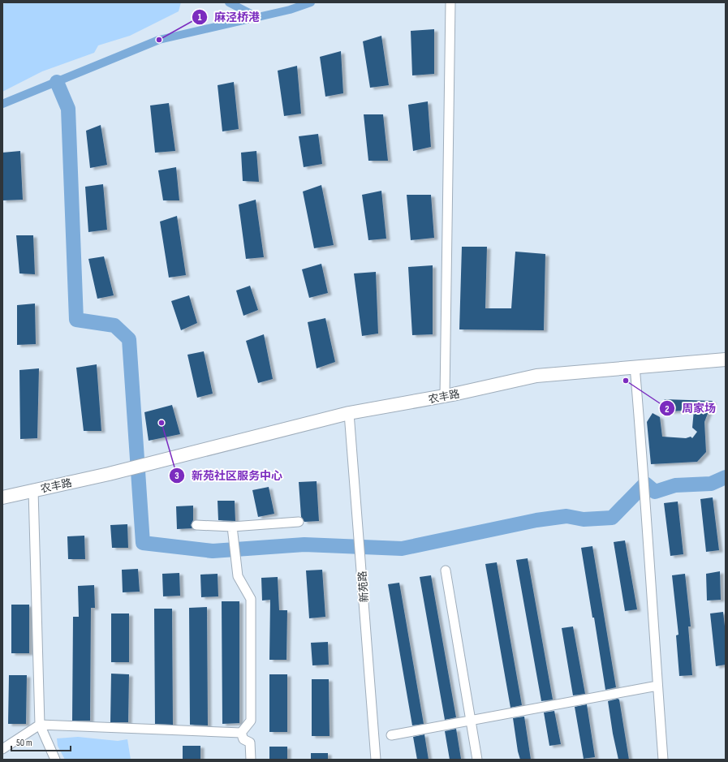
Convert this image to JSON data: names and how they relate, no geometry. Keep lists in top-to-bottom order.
{
  "streets": {
    "main road": ["农丰路"],
    "street": ["新苑路"]
  },
  "crossings": [
    ["农丰路", "新苑路"]
  ],
  "places": ["麻泾桥港", "周家场", "新苑社区服务中心"],
  "scale_bar": "50 m"
}
